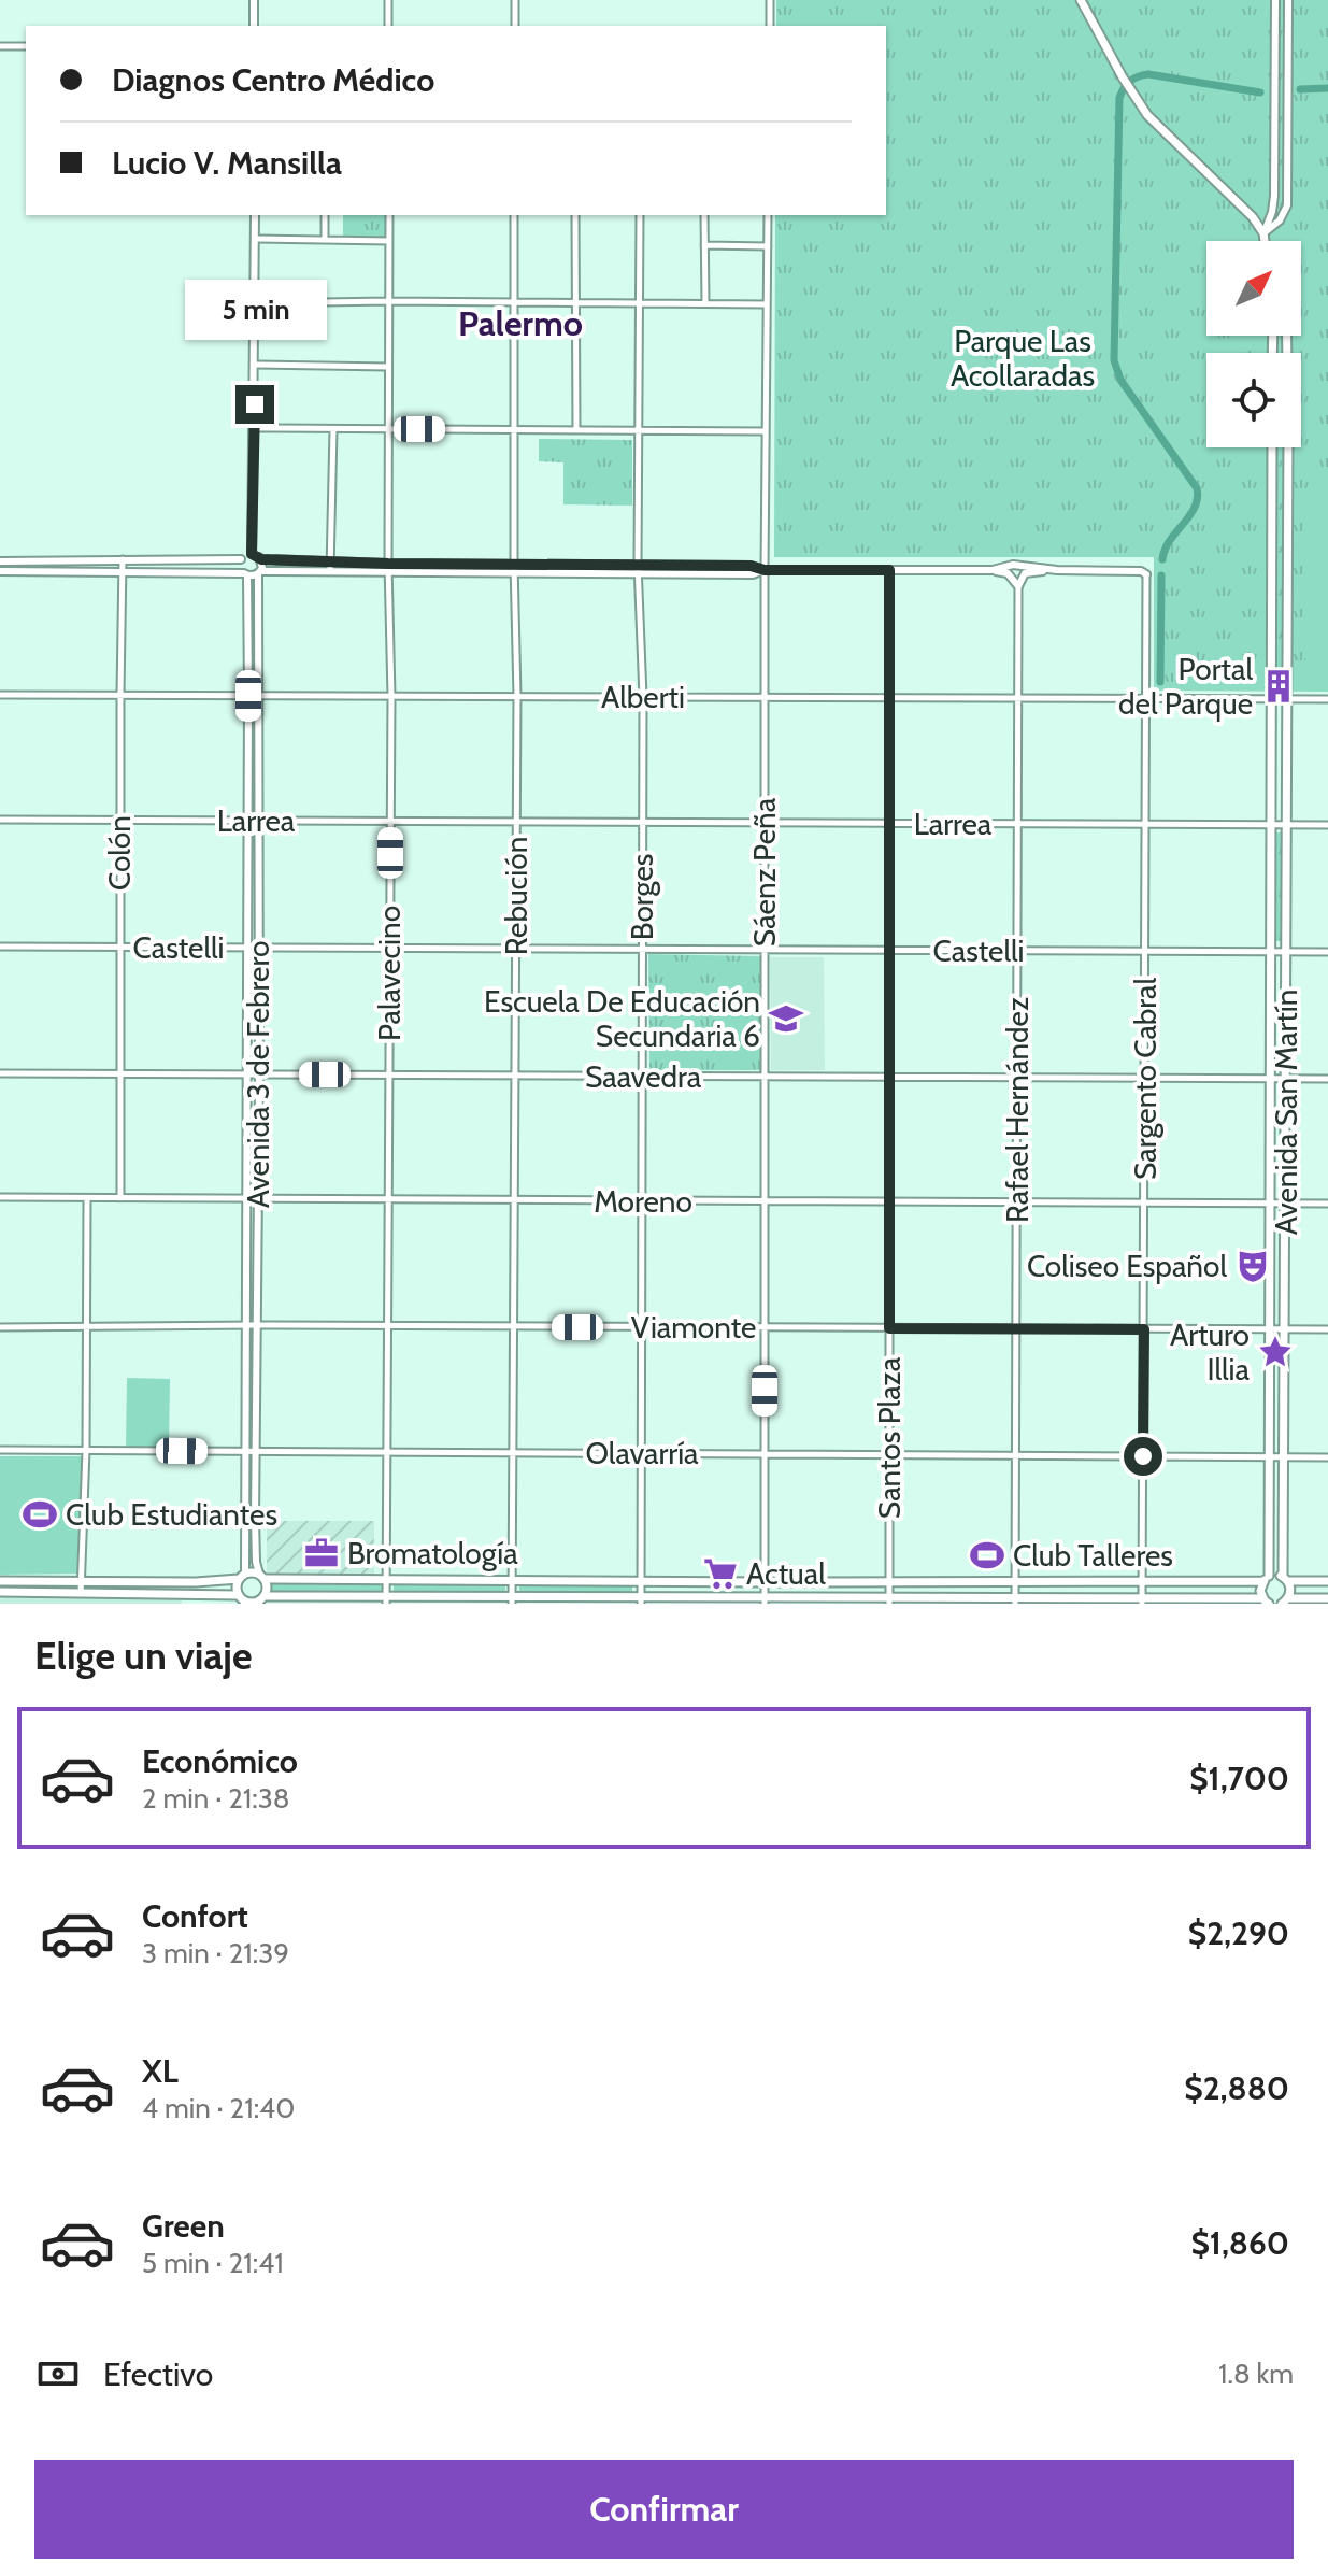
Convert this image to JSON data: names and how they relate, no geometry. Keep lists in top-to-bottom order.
{
  "streets": {
    "main road": ["Avenida San Martín"],
    "street": [
      "Alberti",
      "Larrea",
      "Colón",
      "Sáenz Peña",
      "Rebución",
      "Borges",
      "Castelli",
      "Palavecino",
      "Avenida 3 de Febrero",
      "Saavedra",
      "Sargento Cabral",
      "Rafael Hernández",
      "Moreno",
      "Viamonte",
      "Santos Plaza",
      "Olavarría"
    ]
  },
  "crossings": [
    ["Alberti", "Colón"],
    ["Alberti", "Sáenz Peña"],
    ["Alberti", "Rebución"],
    ["Alberti", "Borges"],
    ["Alberti", "Palavecino"],
    ["Alberti", "Avenida 3 de Febrero"],
    ["Alberti", "Sargento Cabral"],
    ["Alberti", "Rafael Hernández"],
    ["Alberti", "Avenida San Martín"],
    ["Alberti", "Santos Plaza"],
    ["Larrea", "Colón"],
    ["Larrea", "Sáenz Peña"],
    ["Larrea", "Rebución"],
    ["Larrea", "Borges"],
    ["Larrea", "Palavecino"],
    ["Larrea", "Avenida 3 de Febrero"],
    ["Larrea", "Sargento Cabral"],
    ["Larrea", "Rafael Hernández"],
    ["Larrea", "Avenida San Martín"],
    ["Larrea", "Santos Plaza"],
    ["Colón", "Castelli"],
    ["Colón", "Saavedra"],
    ["Colón", "Moreno"],
    ["Sáenz Peña", "Castelli"],
    ["Sáenz Peña", "Saavedra"],
    ["Sáenz Peña", "Moreno"],
    ["Sáenz Peña", "Viamonte"],
    ["Sáenz Peña", "Olavarría"],
    ["Rebución", "Castelli"],
    ["Rebución", "Saavedra"],
    ["Rebución", "Moreno"],
    ["Rebución", "Viamonte"],
    ["Rebución", "Olavarría"],
    ["Borges", "Castelli"],
    ["Borges", "Saavedra"],
    ["Borges", "Moreno"],
    ["Borges", "Viamonte"],
    ["Borges", "Olavarría"],
    ["Castelli", "Palavecino"],
    ["Castelli", "Avenida 3 de Febrero"],
    ["Castelli", "Sargento Cabral"],
    ["Castelli", "Rafael Hernández"],
    ["Castelli", "Avenida San Martín"],
    ["Castelli", "Santos Plaza"],
    ["Palavecino", "Saavedra"],
    ["Palavecino", "Moreno"],
    ["Palavecino", "Viamonte"],
    ["Palavecino", "Olavarría"],
    ["Avenida 3 de Febrero", "Saavedra"],
    ["Avenida 3 de Febrero", "Moreno"],
    ["Avenida 3 de Febrero", "Viamonte"],
    ["Avenida 3 de Febrero", "Olavarría"],
    ["Saavedra", "Sargento Cabral"],
    ["Saavedra", "Rafael Hernández"],
    ["Saavedra", "Avenida San Martín"],
    ["Saavedra", "Santos Plaza"],
    ["Sargento Cabral", "Moreno"],
    ["Sargento Cabral", "Viamonte"],
    ["Sargento Cabral", "Olavarría"],
    ["Rafael Hernández", "Moreno"],
    ["Rafael Hernández", "Viamonte"],
    ["Rafael Hernández", "Olavarría"],
    ["Avenida San Martín", "Moreno"],
    ["Avenida San Martín", "Viamonte"],
    ["Avenida San Martín", "Olavarría"],
    ["Moreno", "Santos Plaza"],
    ["Viamonte", "Santos Plaza"],
    ["Santos Plaza", "Olavarría"]
  ],
  "districts": ["Palermo"],
  "parks": ["Parque Las Acollaradas"],
  "places": {
    "building": ["Portal del Parque"],
    "school or university": ["Escuela De Educación Secundaria 6"],
    "theatre": ["Coliseo Español"],
    "place": ["Arturo Illia"],
    "sports": ["Club Estudiantes", "Club Talleres"],
    "office": ["Bromatología"],
    "supermarket": ["Actual"]
  },
  "north": "top right",
  "page": {
    "banner": ["Diagnos Centro Médico", "Lucio V. Mansilla"],
    "bubble": "5 min",
    "heading": "Elige un viaje",
    "list": [
      {
        "name": "Económico",
        "note": "2 min · 21:38",
        "value": "$1,700"
      },
      {
        "name": "Confort",
        "note": "3 min · 21:39",
        "value": "$2,290"
      },
      {
        "name": "XL",
        "note": "4 min · 21:40",
        "value": "$2,880"
      },
      {
        "name": "Green",
        "note": "5 min · 21:41",
        "value": "$1,860"
      }
    ],
    "pay": ["Efectivo", "1.8 km"],
    "buttons": "Confirmar"
  }
}
